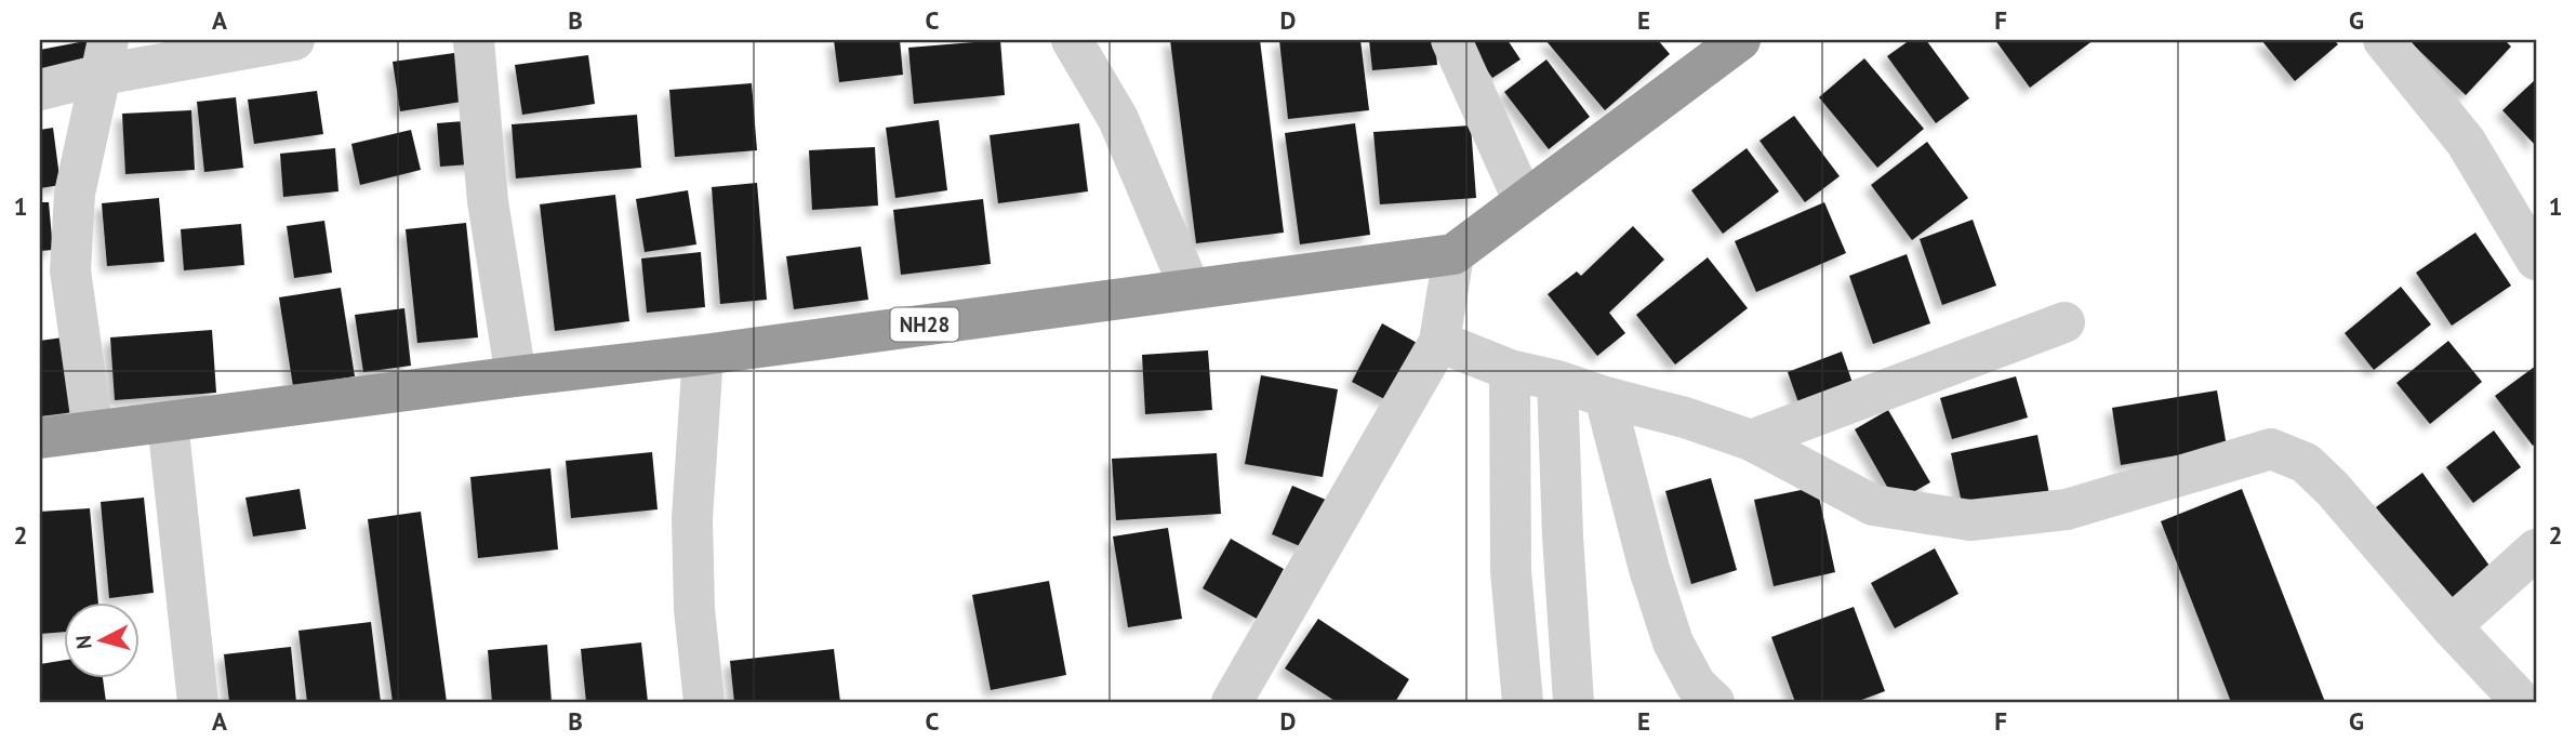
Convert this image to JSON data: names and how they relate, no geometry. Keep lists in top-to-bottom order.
{
  "streets": {
    "highway": ["NH28"]
  },
  "north": "left",
  "grid": {
    "columns": [
      "A",
      "B",
      "C",
      "D",
      "E",
      "F",
      "G"
    ],
    "rows": ["1", "2"]
  }
}
